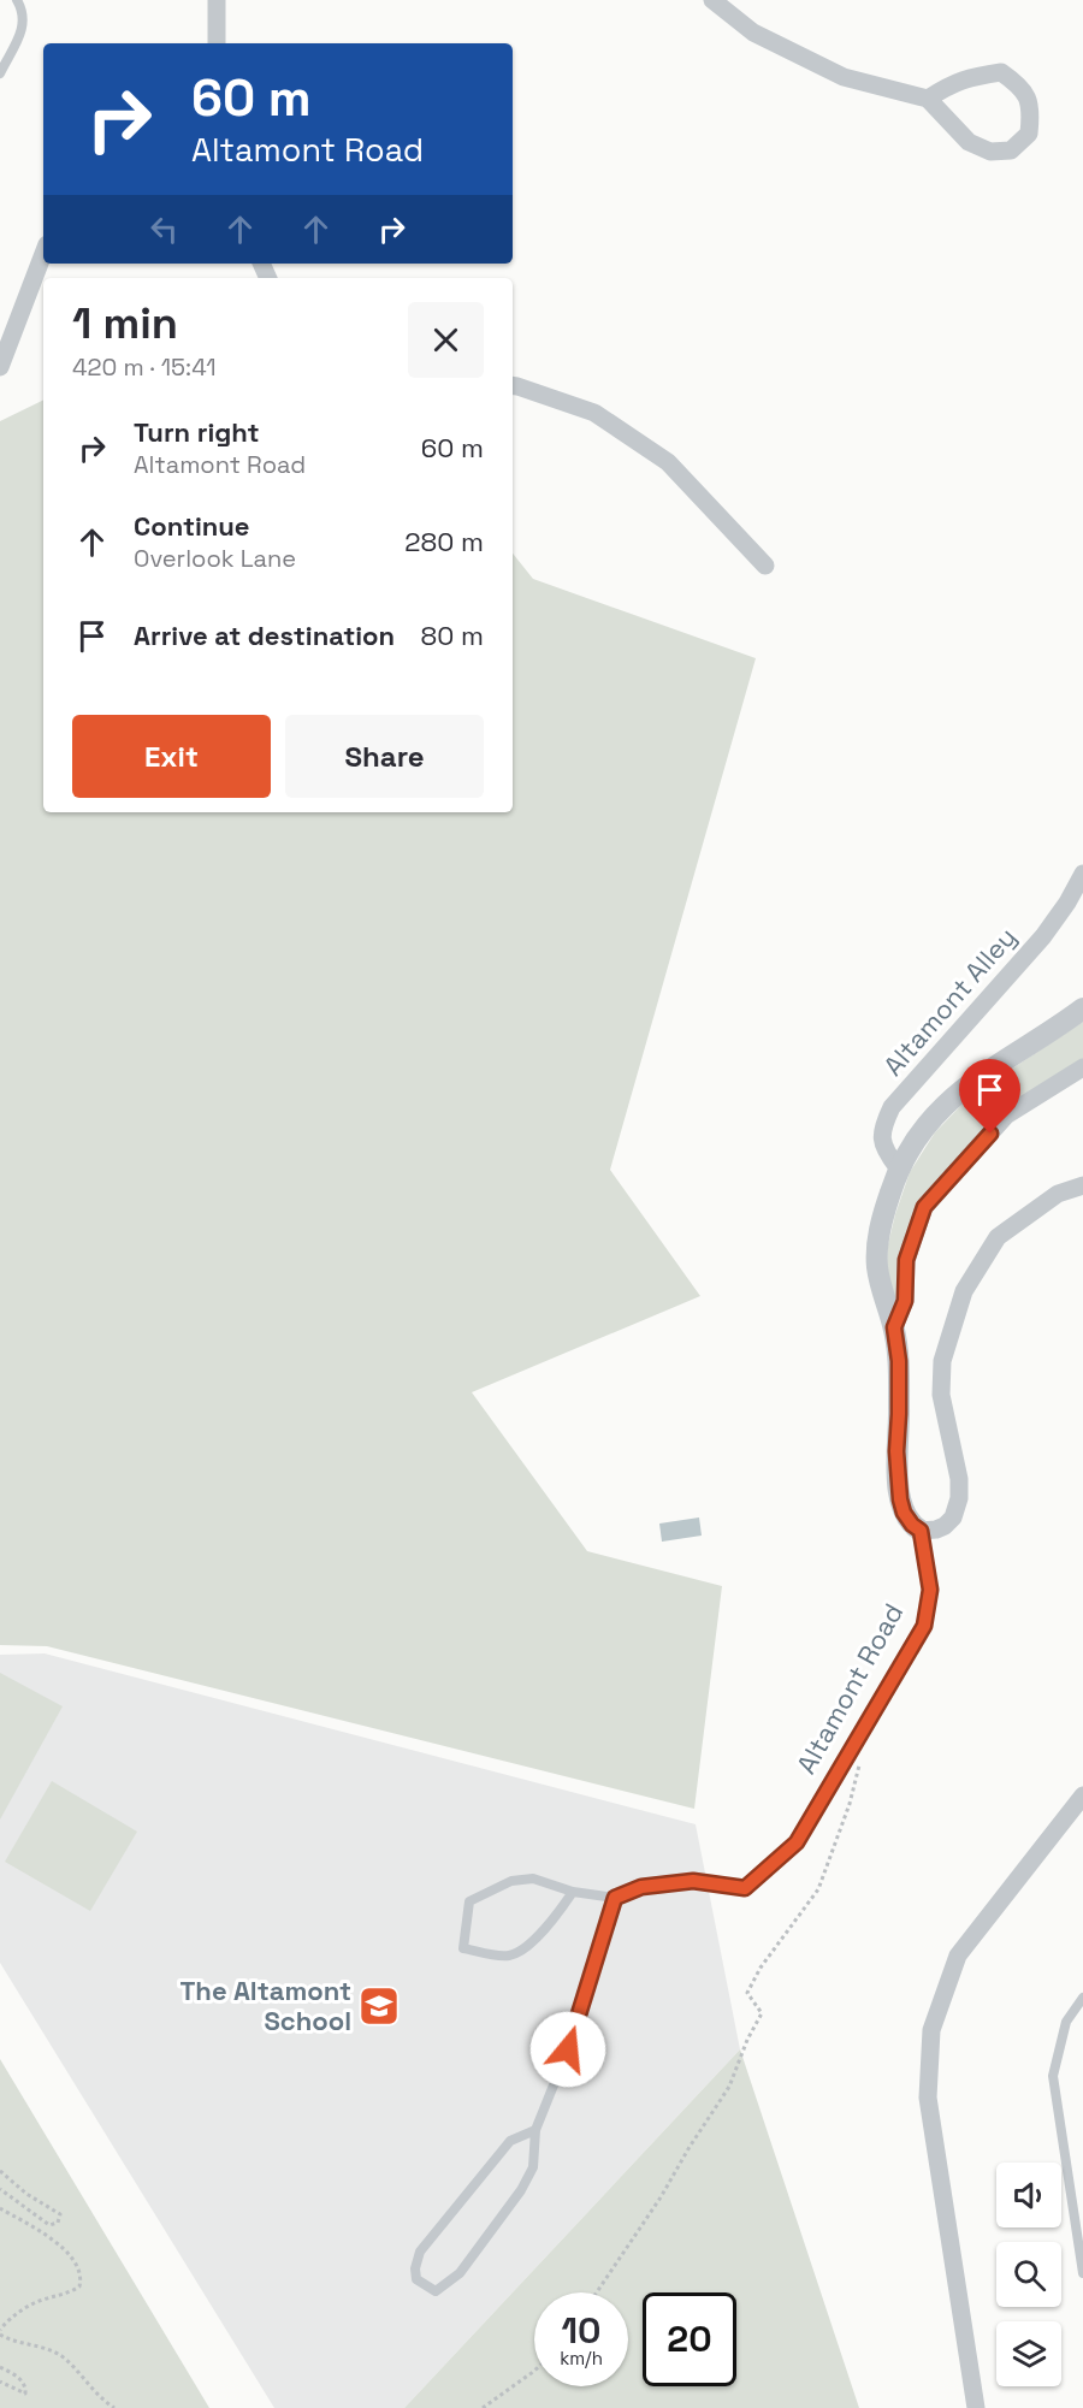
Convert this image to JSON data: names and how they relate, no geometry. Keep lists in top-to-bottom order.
{
  "streets": {
    "street": ["Altamont Alley", "Altamont Road"]
  },
  "crossings": [
    ["Altamont Alley", "Altamont Road"]
  ],
  "places": {
    "school or university": ["The Altamont School"]
  },
  "page": {
    "turn": ["60 m", "Altamont Road"],
    "heading": ["1 min", "420 m · 15:41"],
    "list": [
      {
        "name": "Turn right",
        "note": "Altamont Road",
        "value": "60 m"
      },
      {
        "name": "Continue",
        "note": "Overlook Lane",
        "value": "280 m"
      },
      {
        "name": "Arrive at destination",
        "value": "80 m"
      }
    ],
    "buttons": ["Exit", "Share"],
    "speed": "10 km/h",
    "limit": "20"
  }
}
